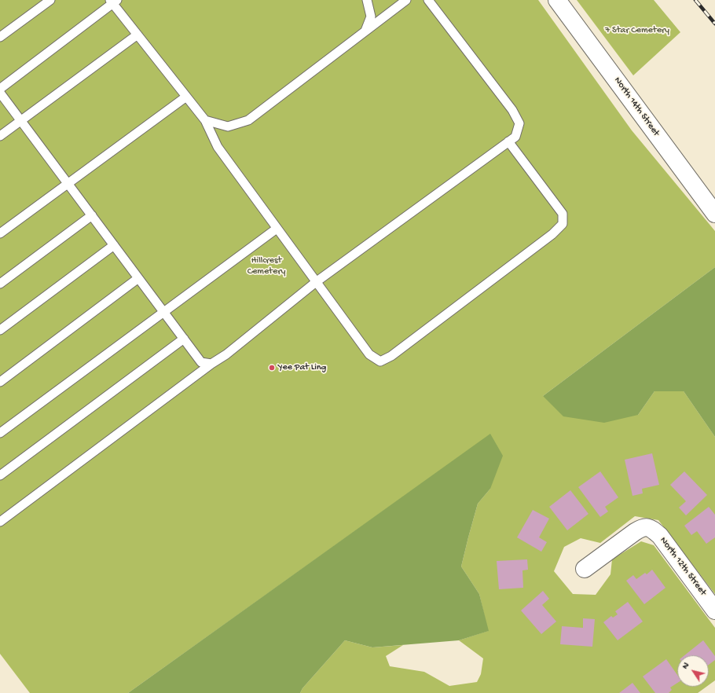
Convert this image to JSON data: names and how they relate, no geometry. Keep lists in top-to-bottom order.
{
  "streets": {
    "street": ["North 14th Street", "North 12th Street"]
  },
  "parks": ["7 Star Cemetery", "Hillcrest Cemetery"],
  "places": ["Yee Pat Ling"],
  "north": "top left"
}
